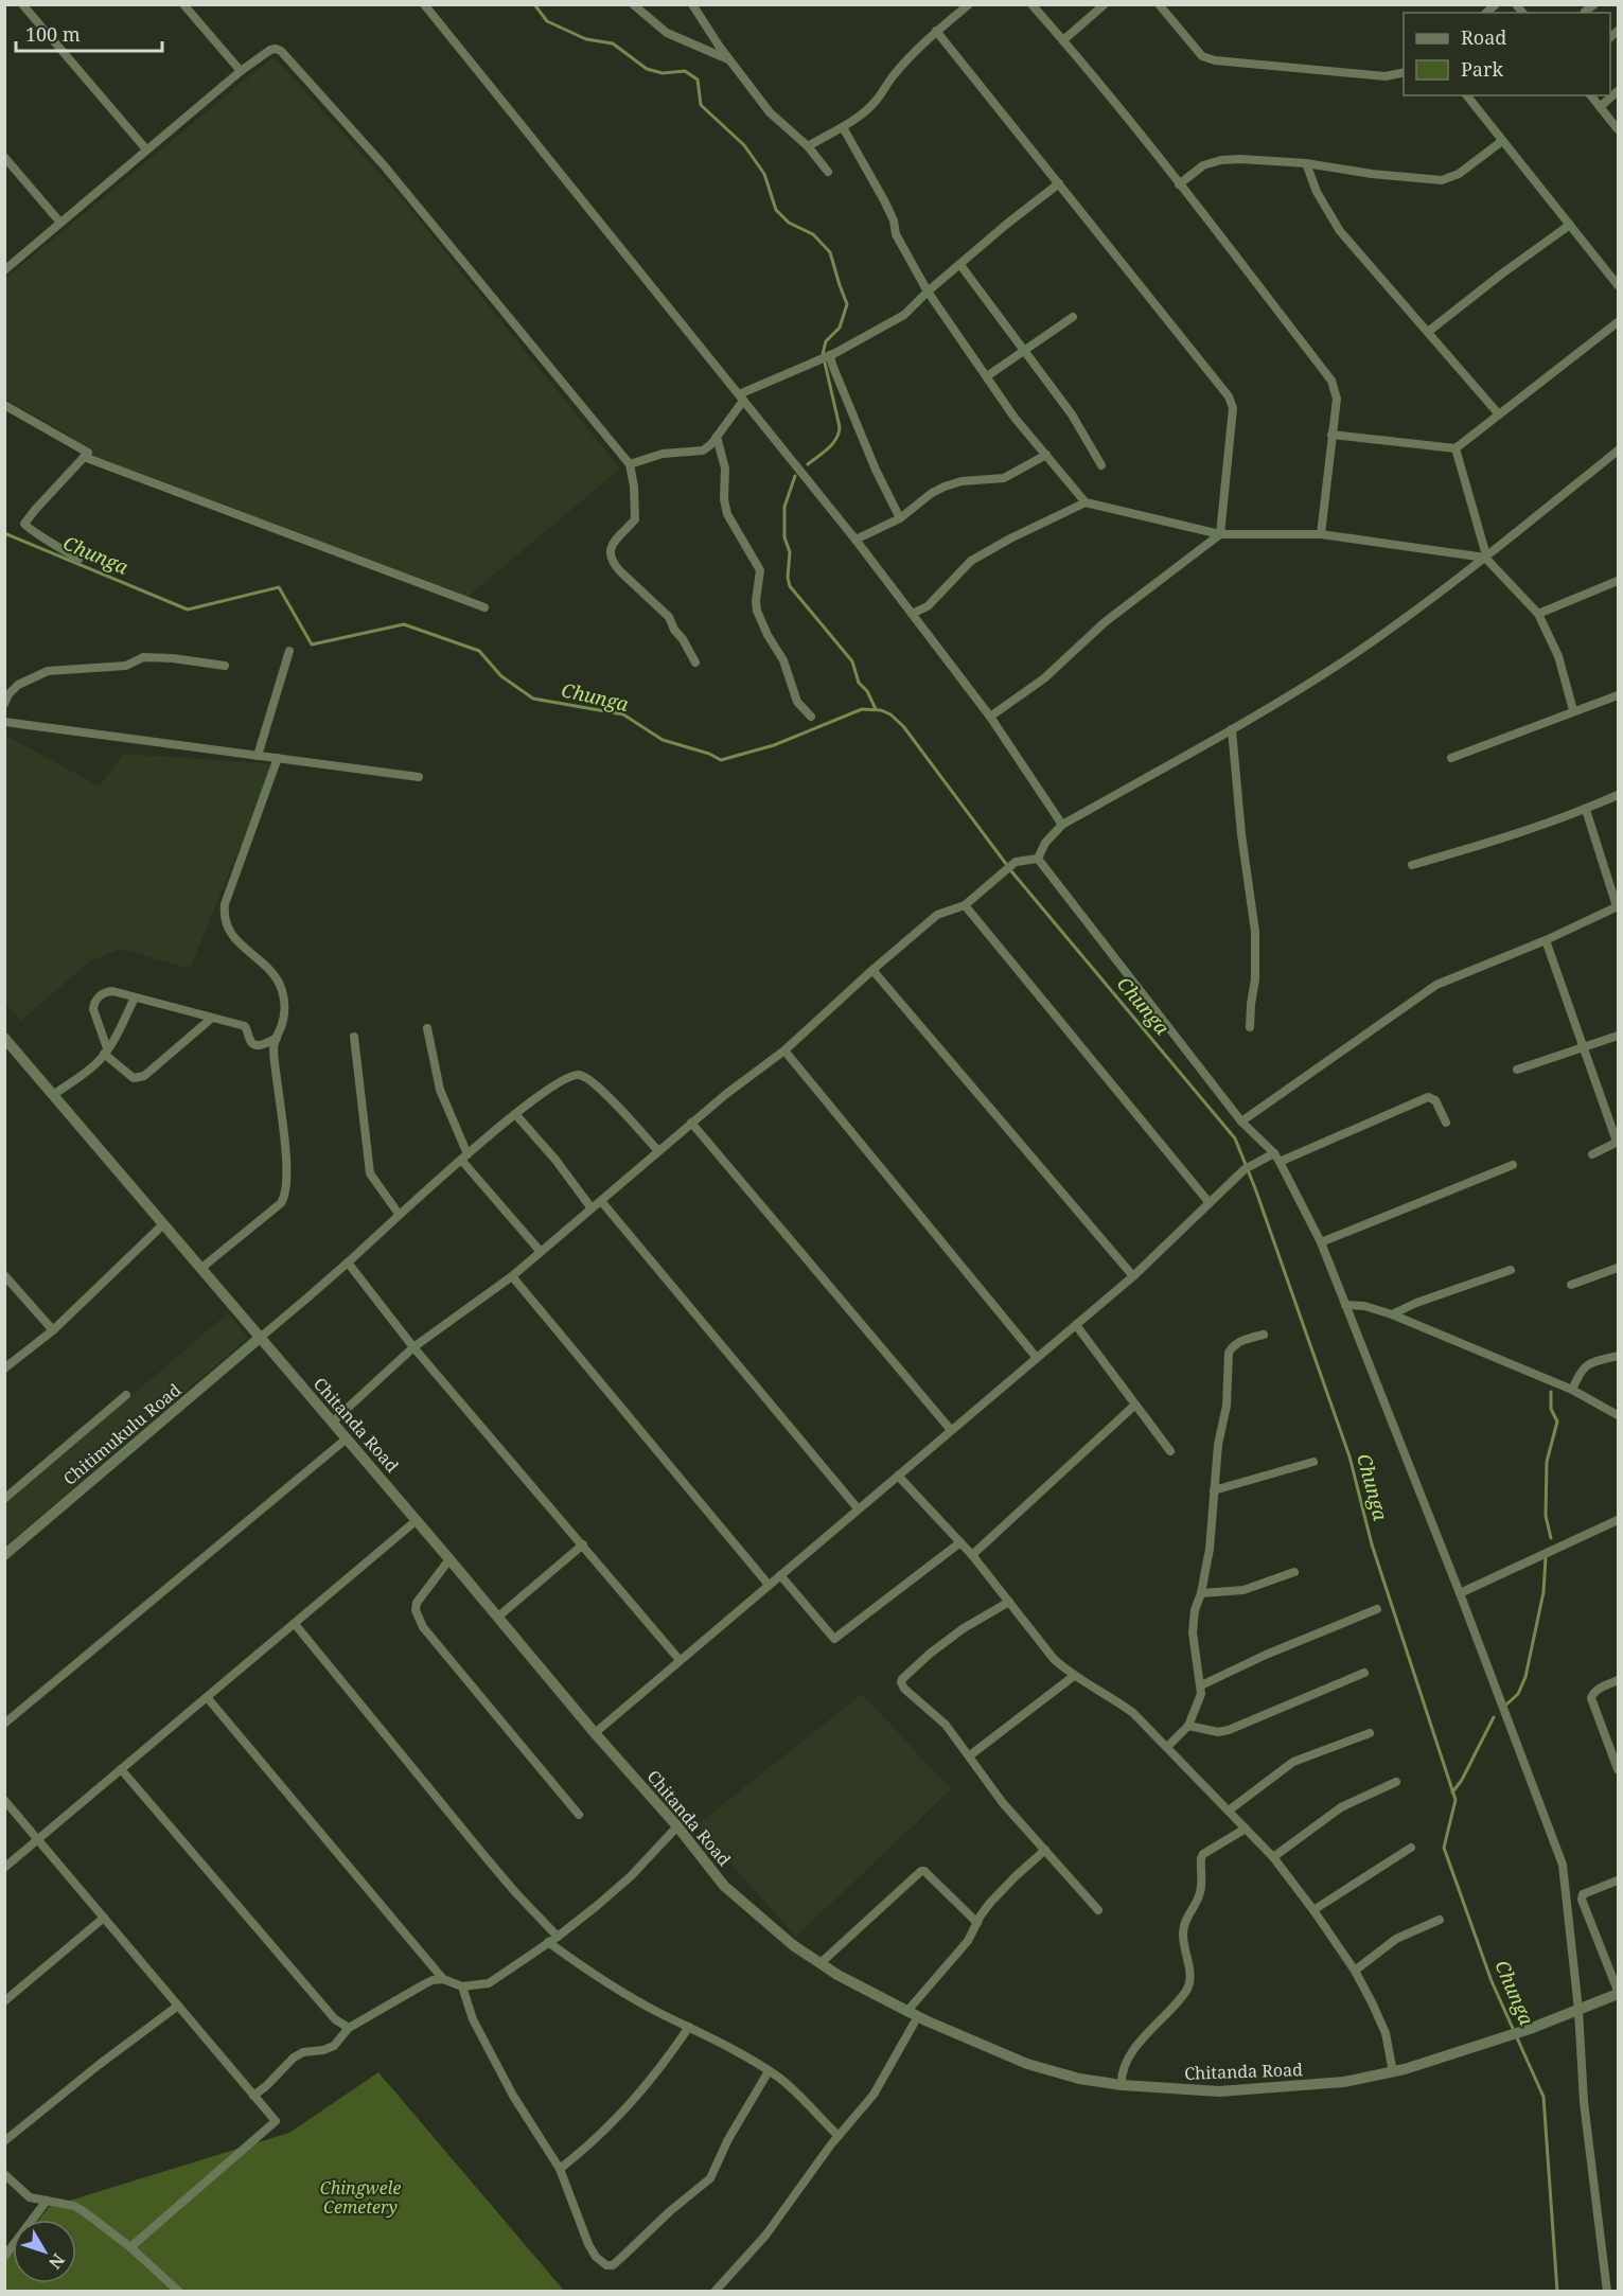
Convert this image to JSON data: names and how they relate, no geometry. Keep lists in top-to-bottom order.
{
  "streets": {
    "street": ["Chitanda Road", "Chitimukulu Road"]
  },
  "crossings": [
    ["Chitanda Road", "Chitimukulu Road"]
  ],
  "water": ["Chunga"],
  "parks": ["Chingwele Cemetery"],
  "legend": ["Road", "Park"],
  "scale_bar": "100 m",
  "north": "bottom right"
}
